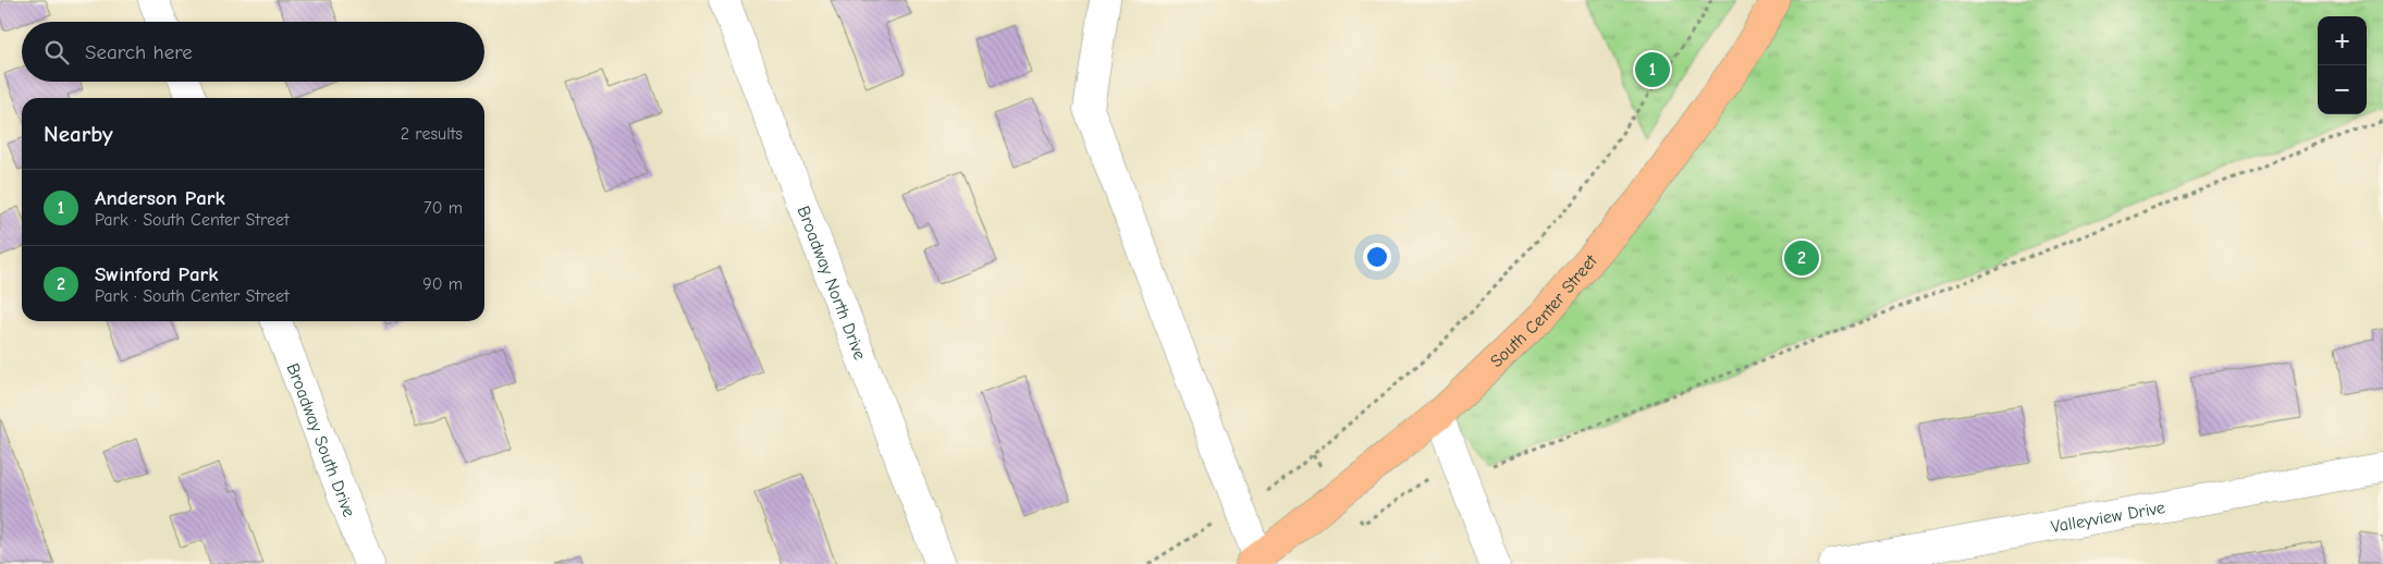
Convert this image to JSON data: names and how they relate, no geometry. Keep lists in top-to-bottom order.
{
  "streets": {
    "main road": ["South Center Street"],
    "street": ["Broadway North Drive", "Broadway South Drive", "Valleyview Drive"]
  },
  "page": {
    "map_buttons": ["+", "−"],
    "search": "Search here",
    "pins": ["1", "2"],
    "heading": ["Nearby", "2 results"],
    "list": [
      {
        "mark": "1",
        "name": "Anderson Park",
        "note": "Park · South Center Street",
        "value": "70 m"
      },
      {
        "mark": "2",
        "name": "Swinford Park",
        "note": "Park · South Center Street",
        "value": "90 m"
      }
    ]
  }
}
